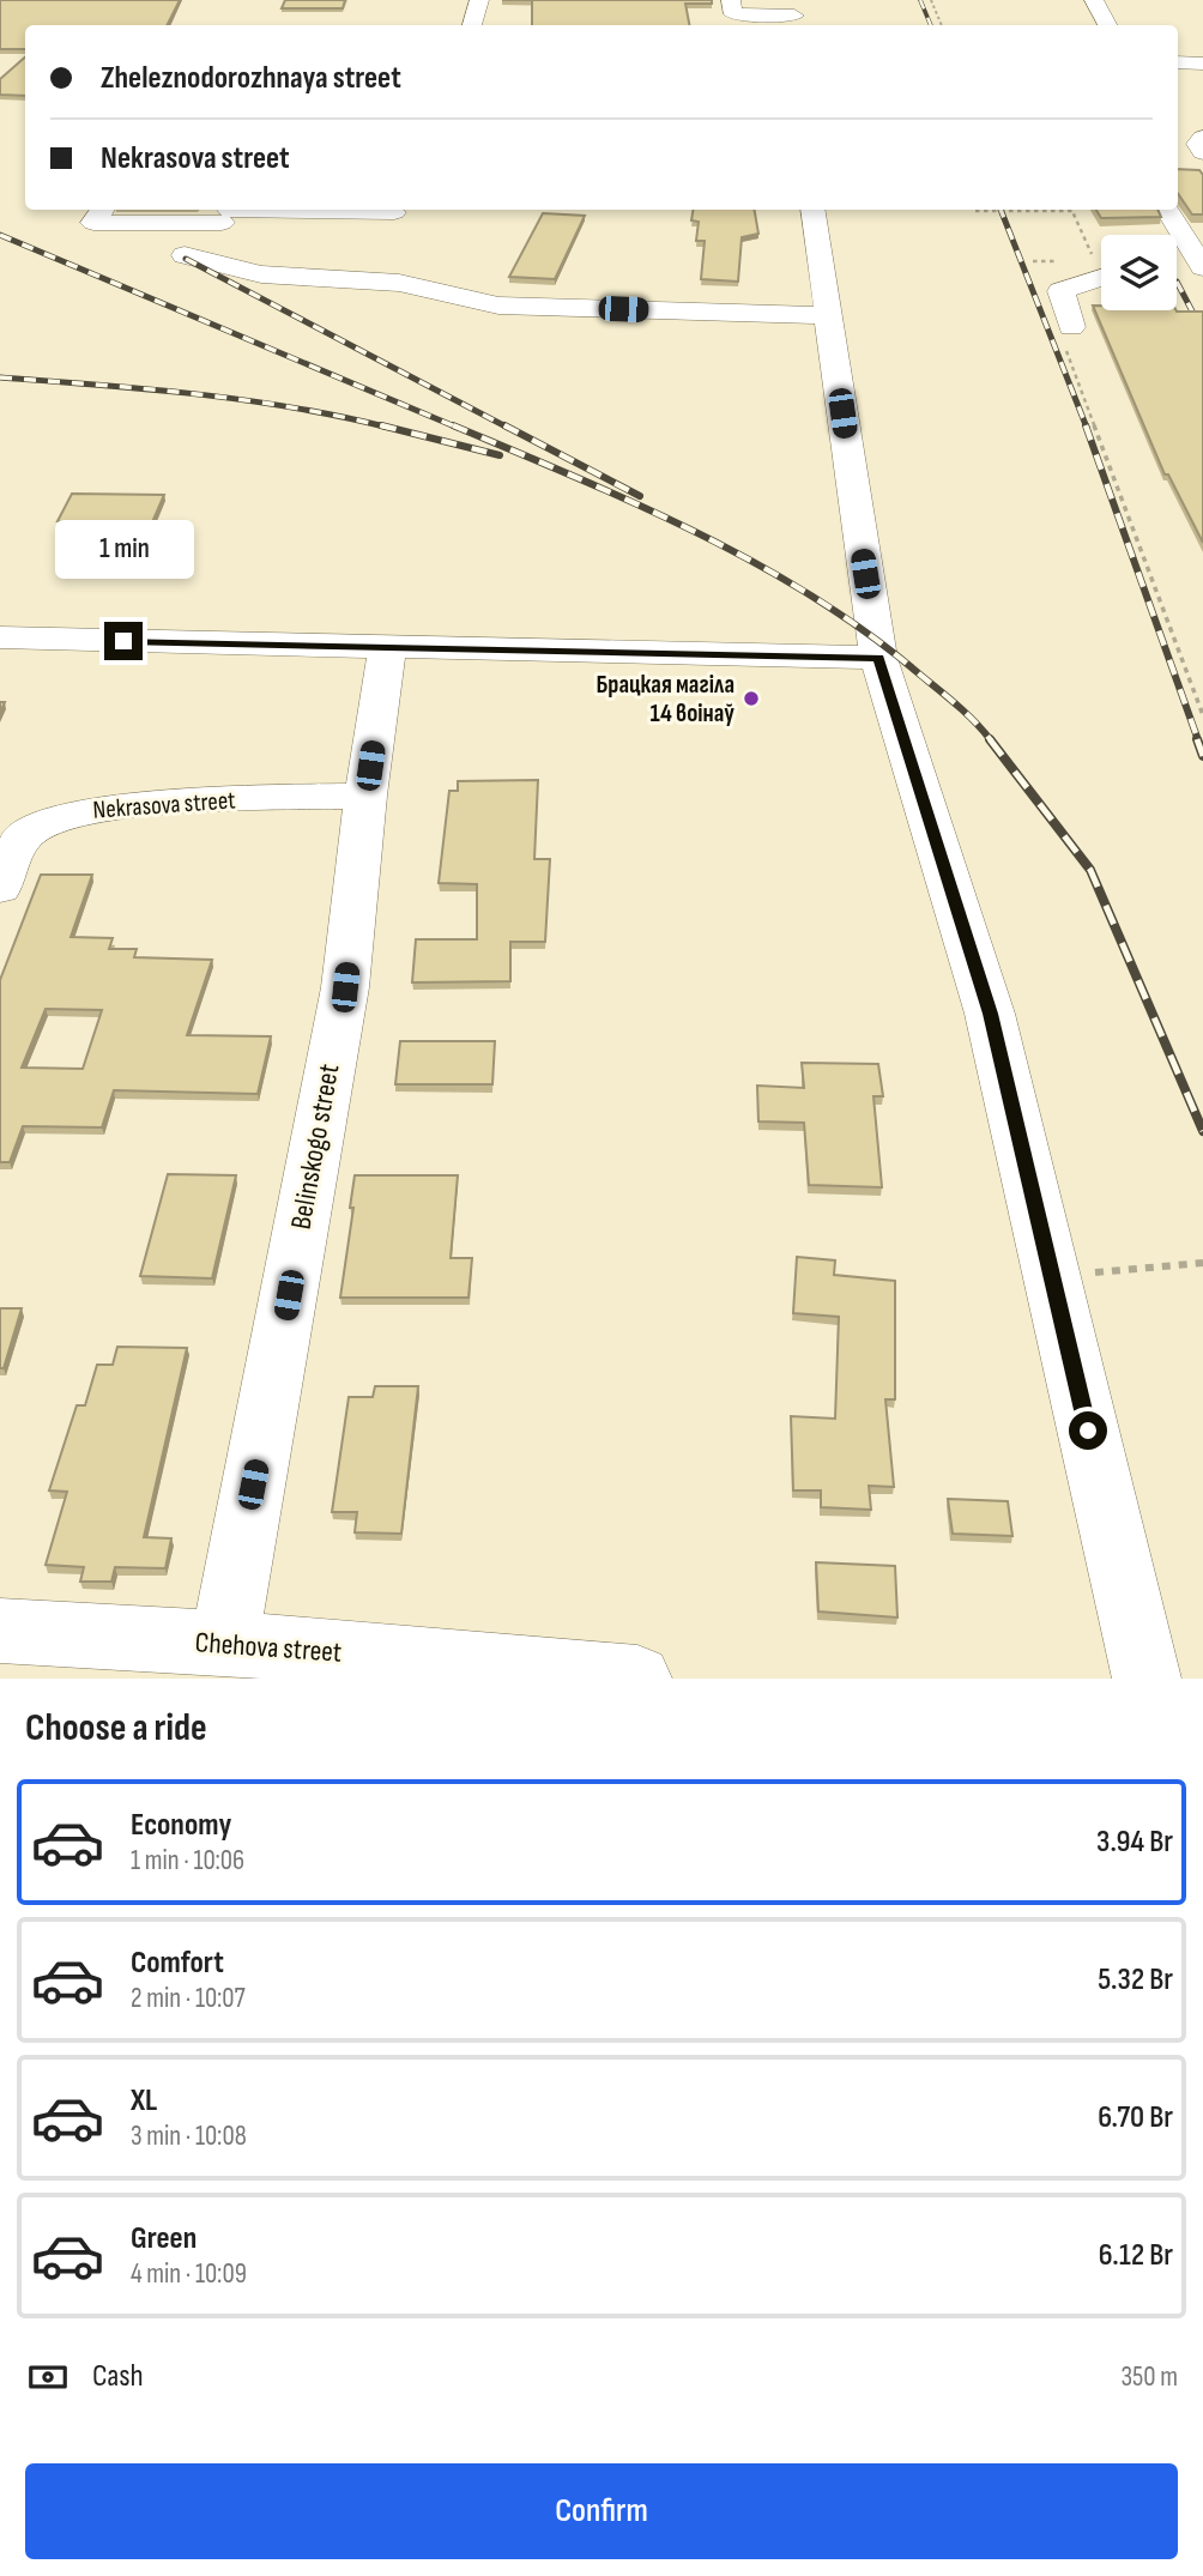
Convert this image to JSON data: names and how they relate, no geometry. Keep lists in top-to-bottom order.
{
  "streets": {
    "street": ["Nekrasova street", "Belinskogo street", "Chehova street"]
  },
  "crossings": [
    ["Nekrasova street", "Belinskogo street"],
    ["Belinskogo street", "Chehova street"]
  ],
  "places": ["Брацкая магіла 14 воінаў"],
  "page": {
    "banner": ["Zheleznodorozhnaya street", "Nekrasova street"],
    "bubble": "1 min",
    "heading": "Choose a ride",
    "list": [
      {
        "name": "Economy",
        "note": "1 min · 10:06",
        "value": "3.94 Br"
      },
      {
        "name": "Comfort",
        "note": "2 min · 10:07",
        "value": "5.32 Br"
      },
      {
        "name": "XL",
        "note": "3 min · 10:08",
        "value": "6.70 Br"
      },
      {
        "name": "Green",
        "note": "4 min · 10:09",
        "value": "6.12 Br"
      }
    ],
    "pay": ["Cash", "350 m"],
    "buttons": "Confirm"
  }
}
